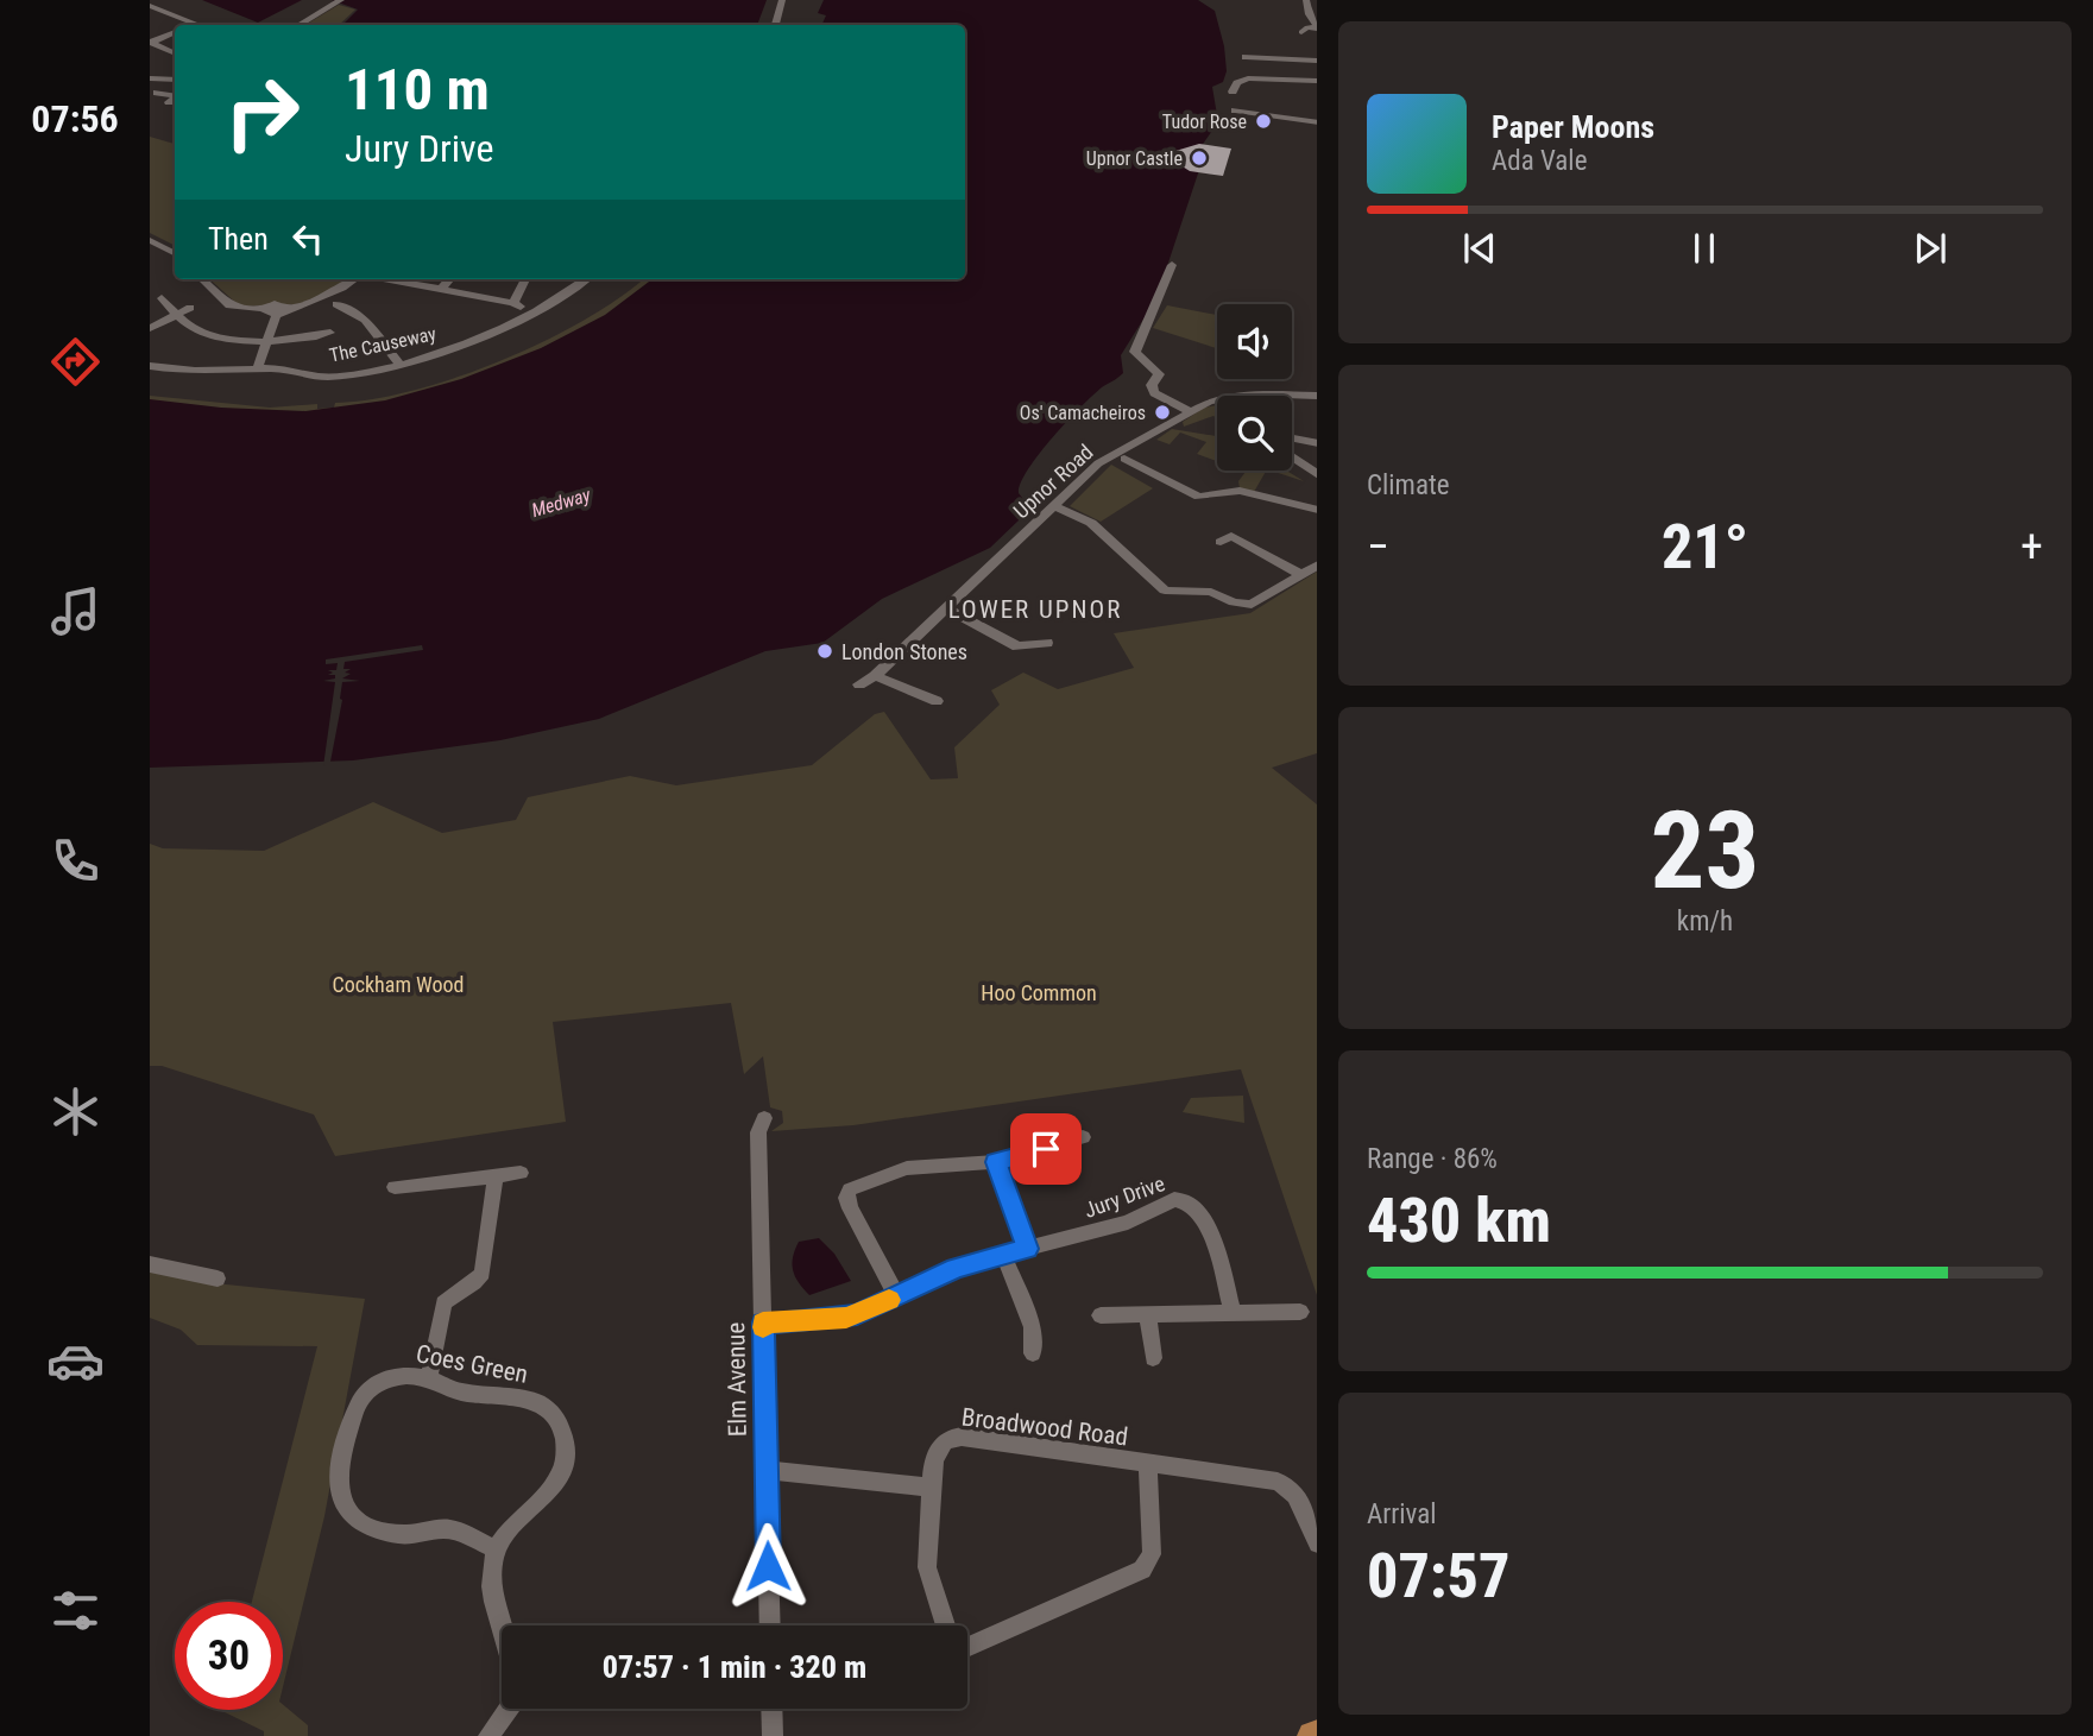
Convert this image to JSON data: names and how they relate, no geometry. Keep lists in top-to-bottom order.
{
  "streets": {
    "street": [
      "The Causeway",
      "Upnor Road",
      "Jury Drive",
      "Coes Green",
      "Elm Avenue",
      "Broadwood Road"
    ]
  },
  "crossings": [
    ["Jury Drive", "Elm Avenue"]
  ],
  "districts": ["LOWER UPNOR"],
  "water": ["Medway"],
  "parks": ["Cockham Wood", "Hoo Common"],
  "places": [
    "Tudor Rose",
    "Upnor Castle",
    "Os' Camacheiros",
    "London Stones"
  ],
  "page": {
    "tabs": "07:56",
    "turn": ["110 m", "Jury Drive"],
    "song": ["Paper Moons", "Ada Vale"],
    "then": "Then",
    "tile": [
      "Climate",
      ["23", "km/h"],
      ["Range · 86%", "430 km"],
      ["Arrival", "07:57"]
    ],
    "heat": ["−", "21°", "+"],
    "limit": "30",
    "trip": "07:57 · 1 min · 320 m"
  }
}
